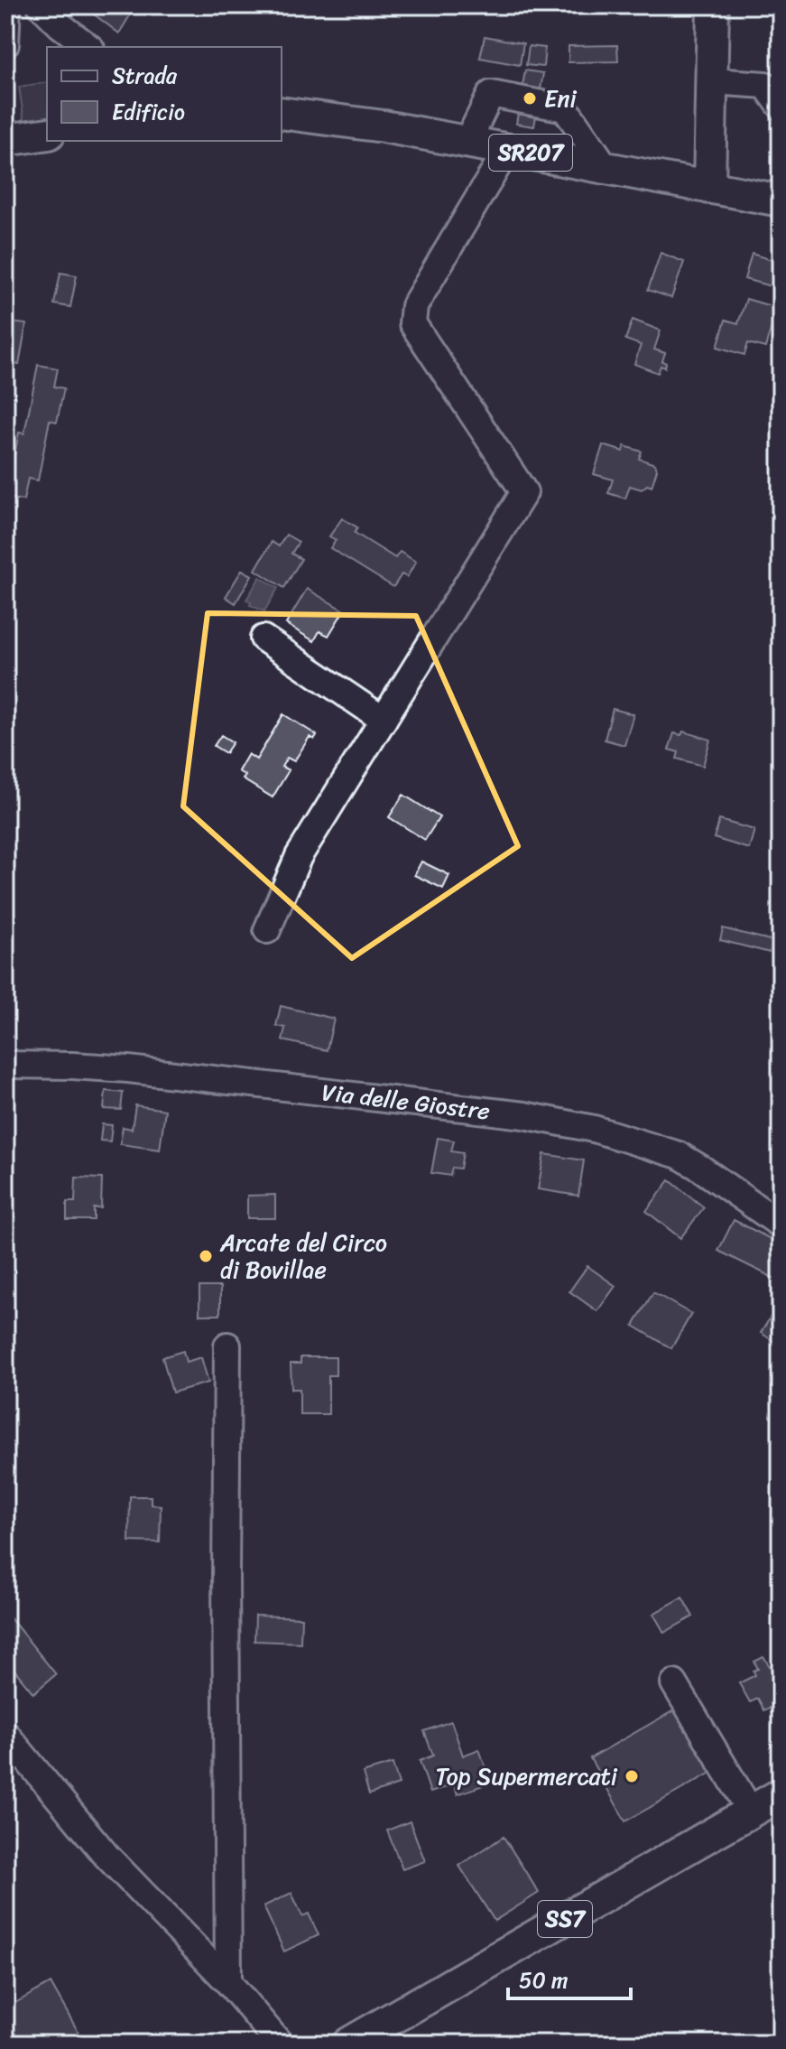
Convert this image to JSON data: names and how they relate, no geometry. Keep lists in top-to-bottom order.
{
  "streets": {
    "main road": ["SR207", "SS7"],
    "street": ["Via delle Giostre"]
  },
  "places": ["Eni", "Arcate del Circo di Bovillae", "Top Supermercati"],
  "legend": ["Strada", "Edificio"],
  "scale_bar": "50 m"
}
